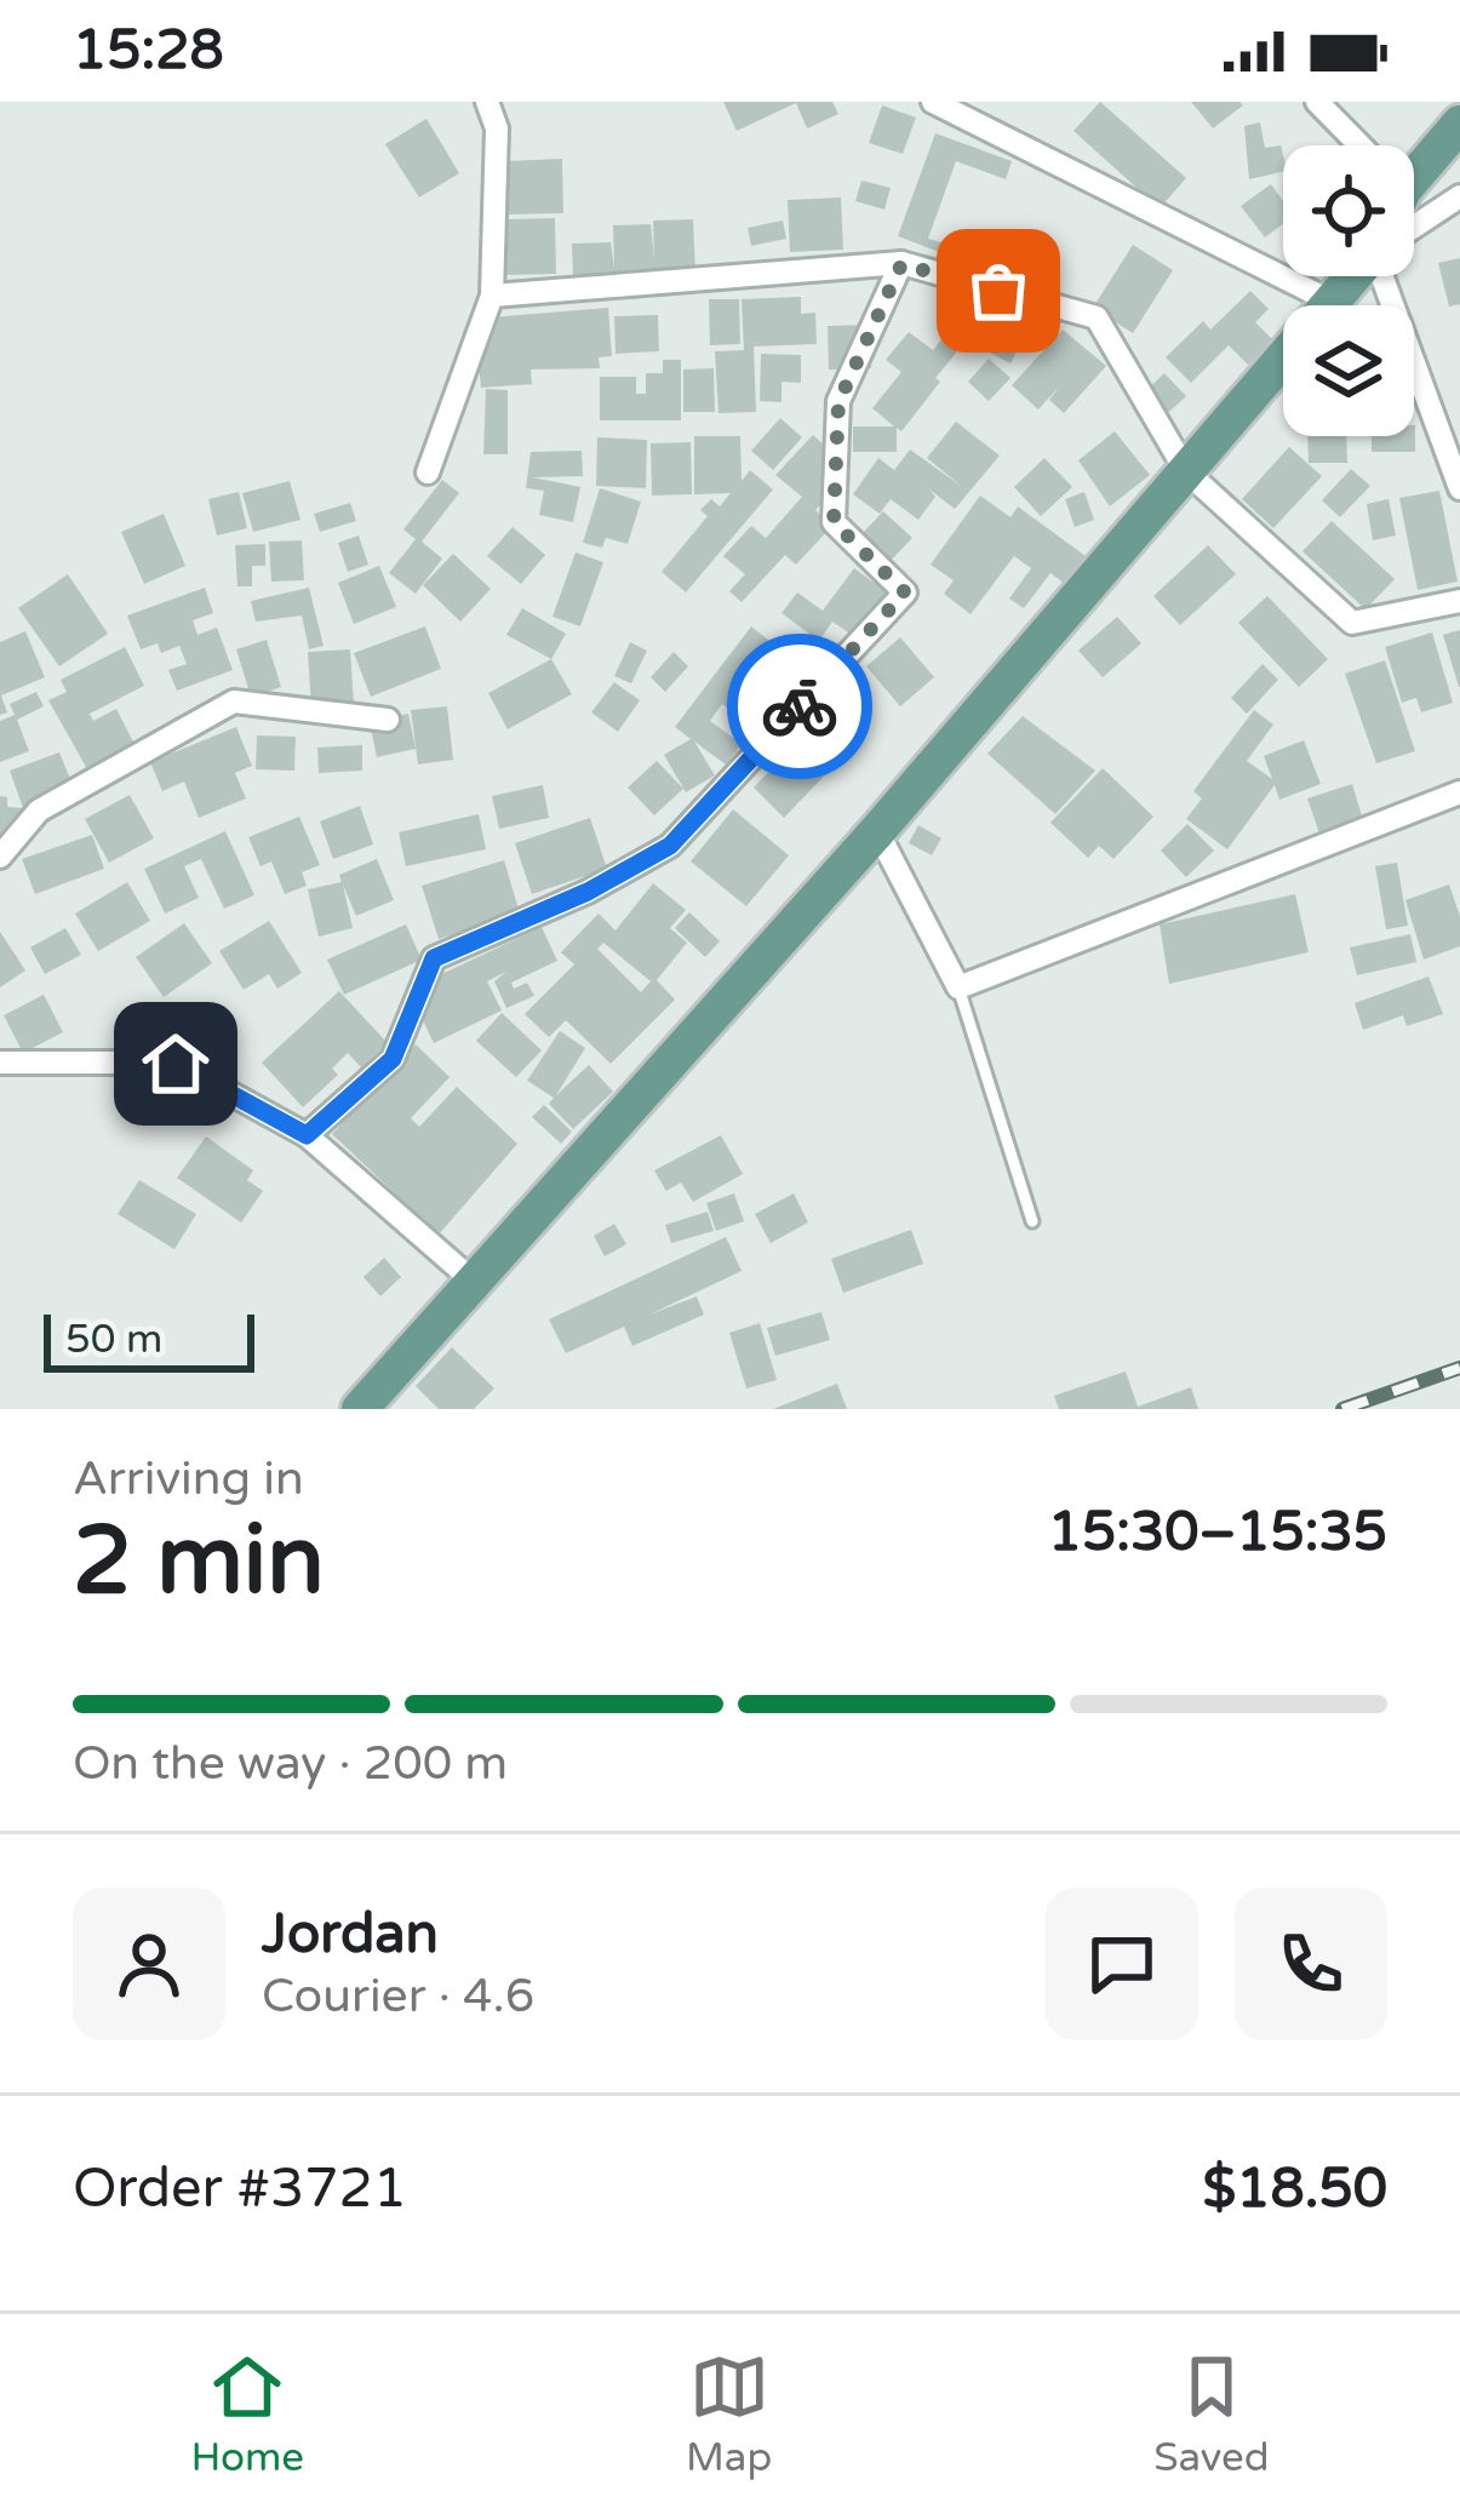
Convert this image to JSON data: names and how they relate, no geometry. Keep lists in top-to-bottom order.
{
  "scale_bar": "50 m",
  "page": {
    "status": "15:28",
    "scale": "50 m",
    "heading": ["2 min", "Arriving in", "15:30–15:35"],
    "panel": [
      "Jordan",
      "Courier · 4.6",
      "Order #3721",
      "$18.50"
    ],
    "bar": "On the way · 200 m",
    "tabs": ["Home", "Map", "Saved"]
  }
}
